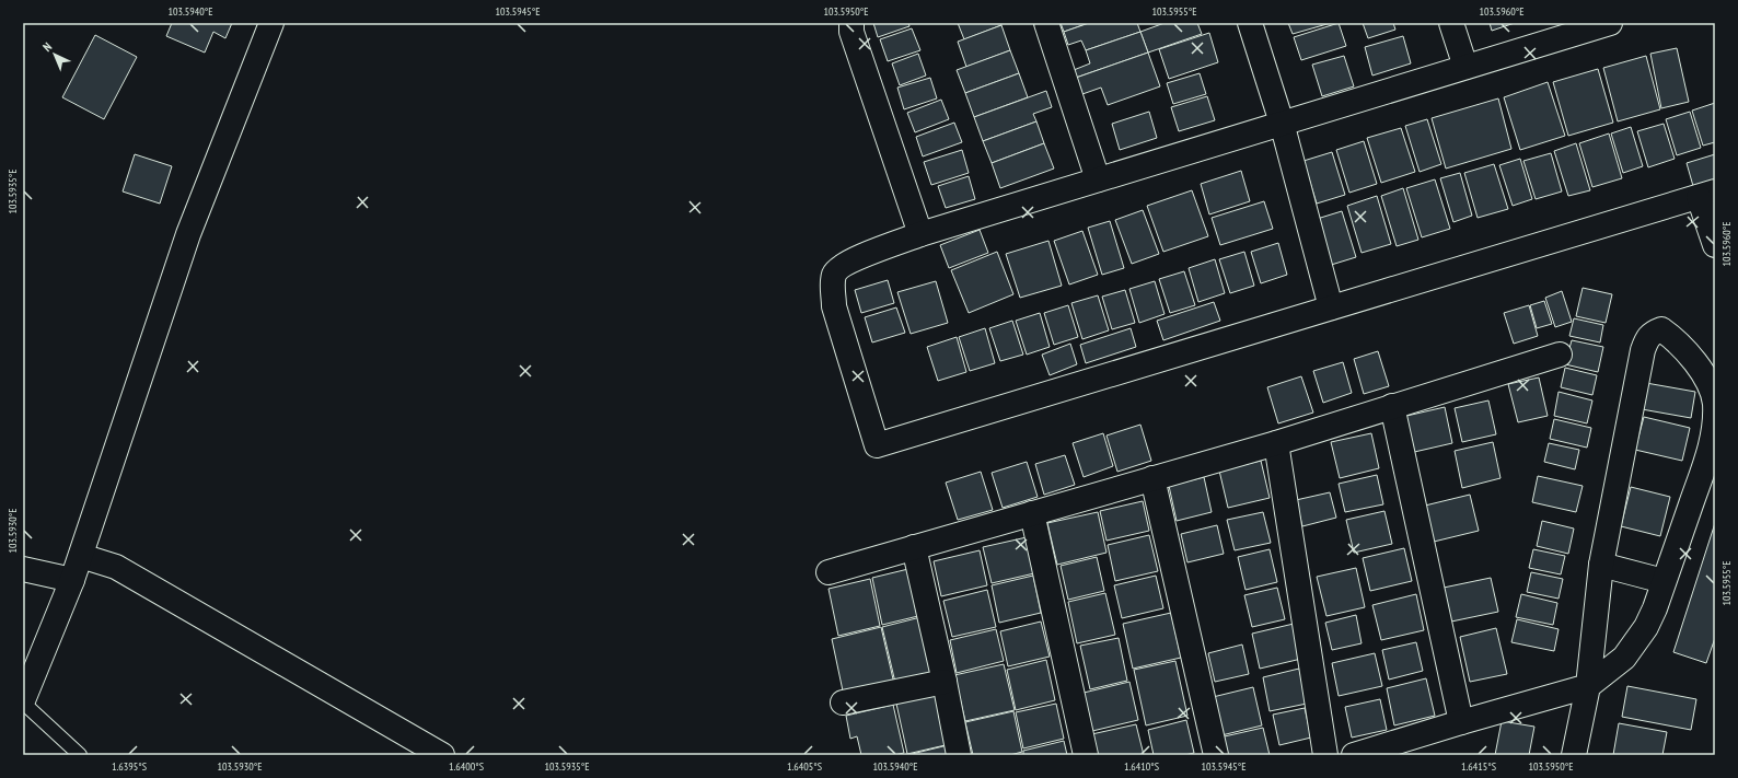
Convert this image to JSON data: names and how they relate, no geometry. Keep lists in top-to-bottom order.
{
  "north": "top left",
  "coordinates": [
    "103.5940°E",
    "103.5945°E",
    "103.5950°E",
    "103.5955°E",
    "103.5960°E",
    "103.5935°E",
    "103.5930°E",
    "1.6395°S",
    "1.6400°S",
    "1.6405°S",
    "1.6410°S",
    "1.6415°S"
  ]
}
